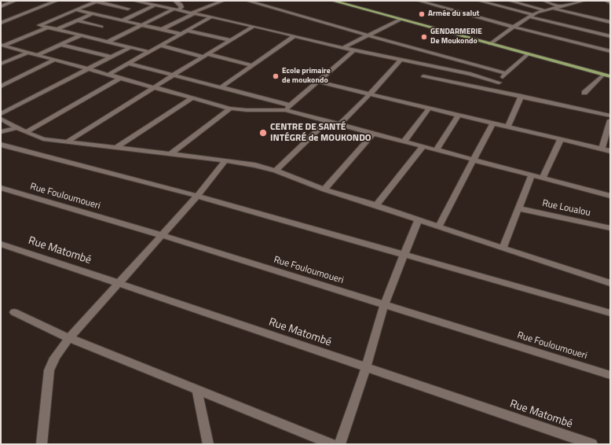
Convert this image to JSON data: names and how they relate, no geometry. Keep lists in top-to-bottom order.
{
  "streets": {
    "street": ["Rue Fouloumoueri", "Rue Loualou", "Rue Matombé"]
  },
  "places": [
    "Armée du salut",
    "GENDARMERIE De Moukondo",
    "Ecole primaire de moukondo",
    "CENTRE DE SANTÉ INTÉGRÉ de MOUKONDO"
  ]
}
